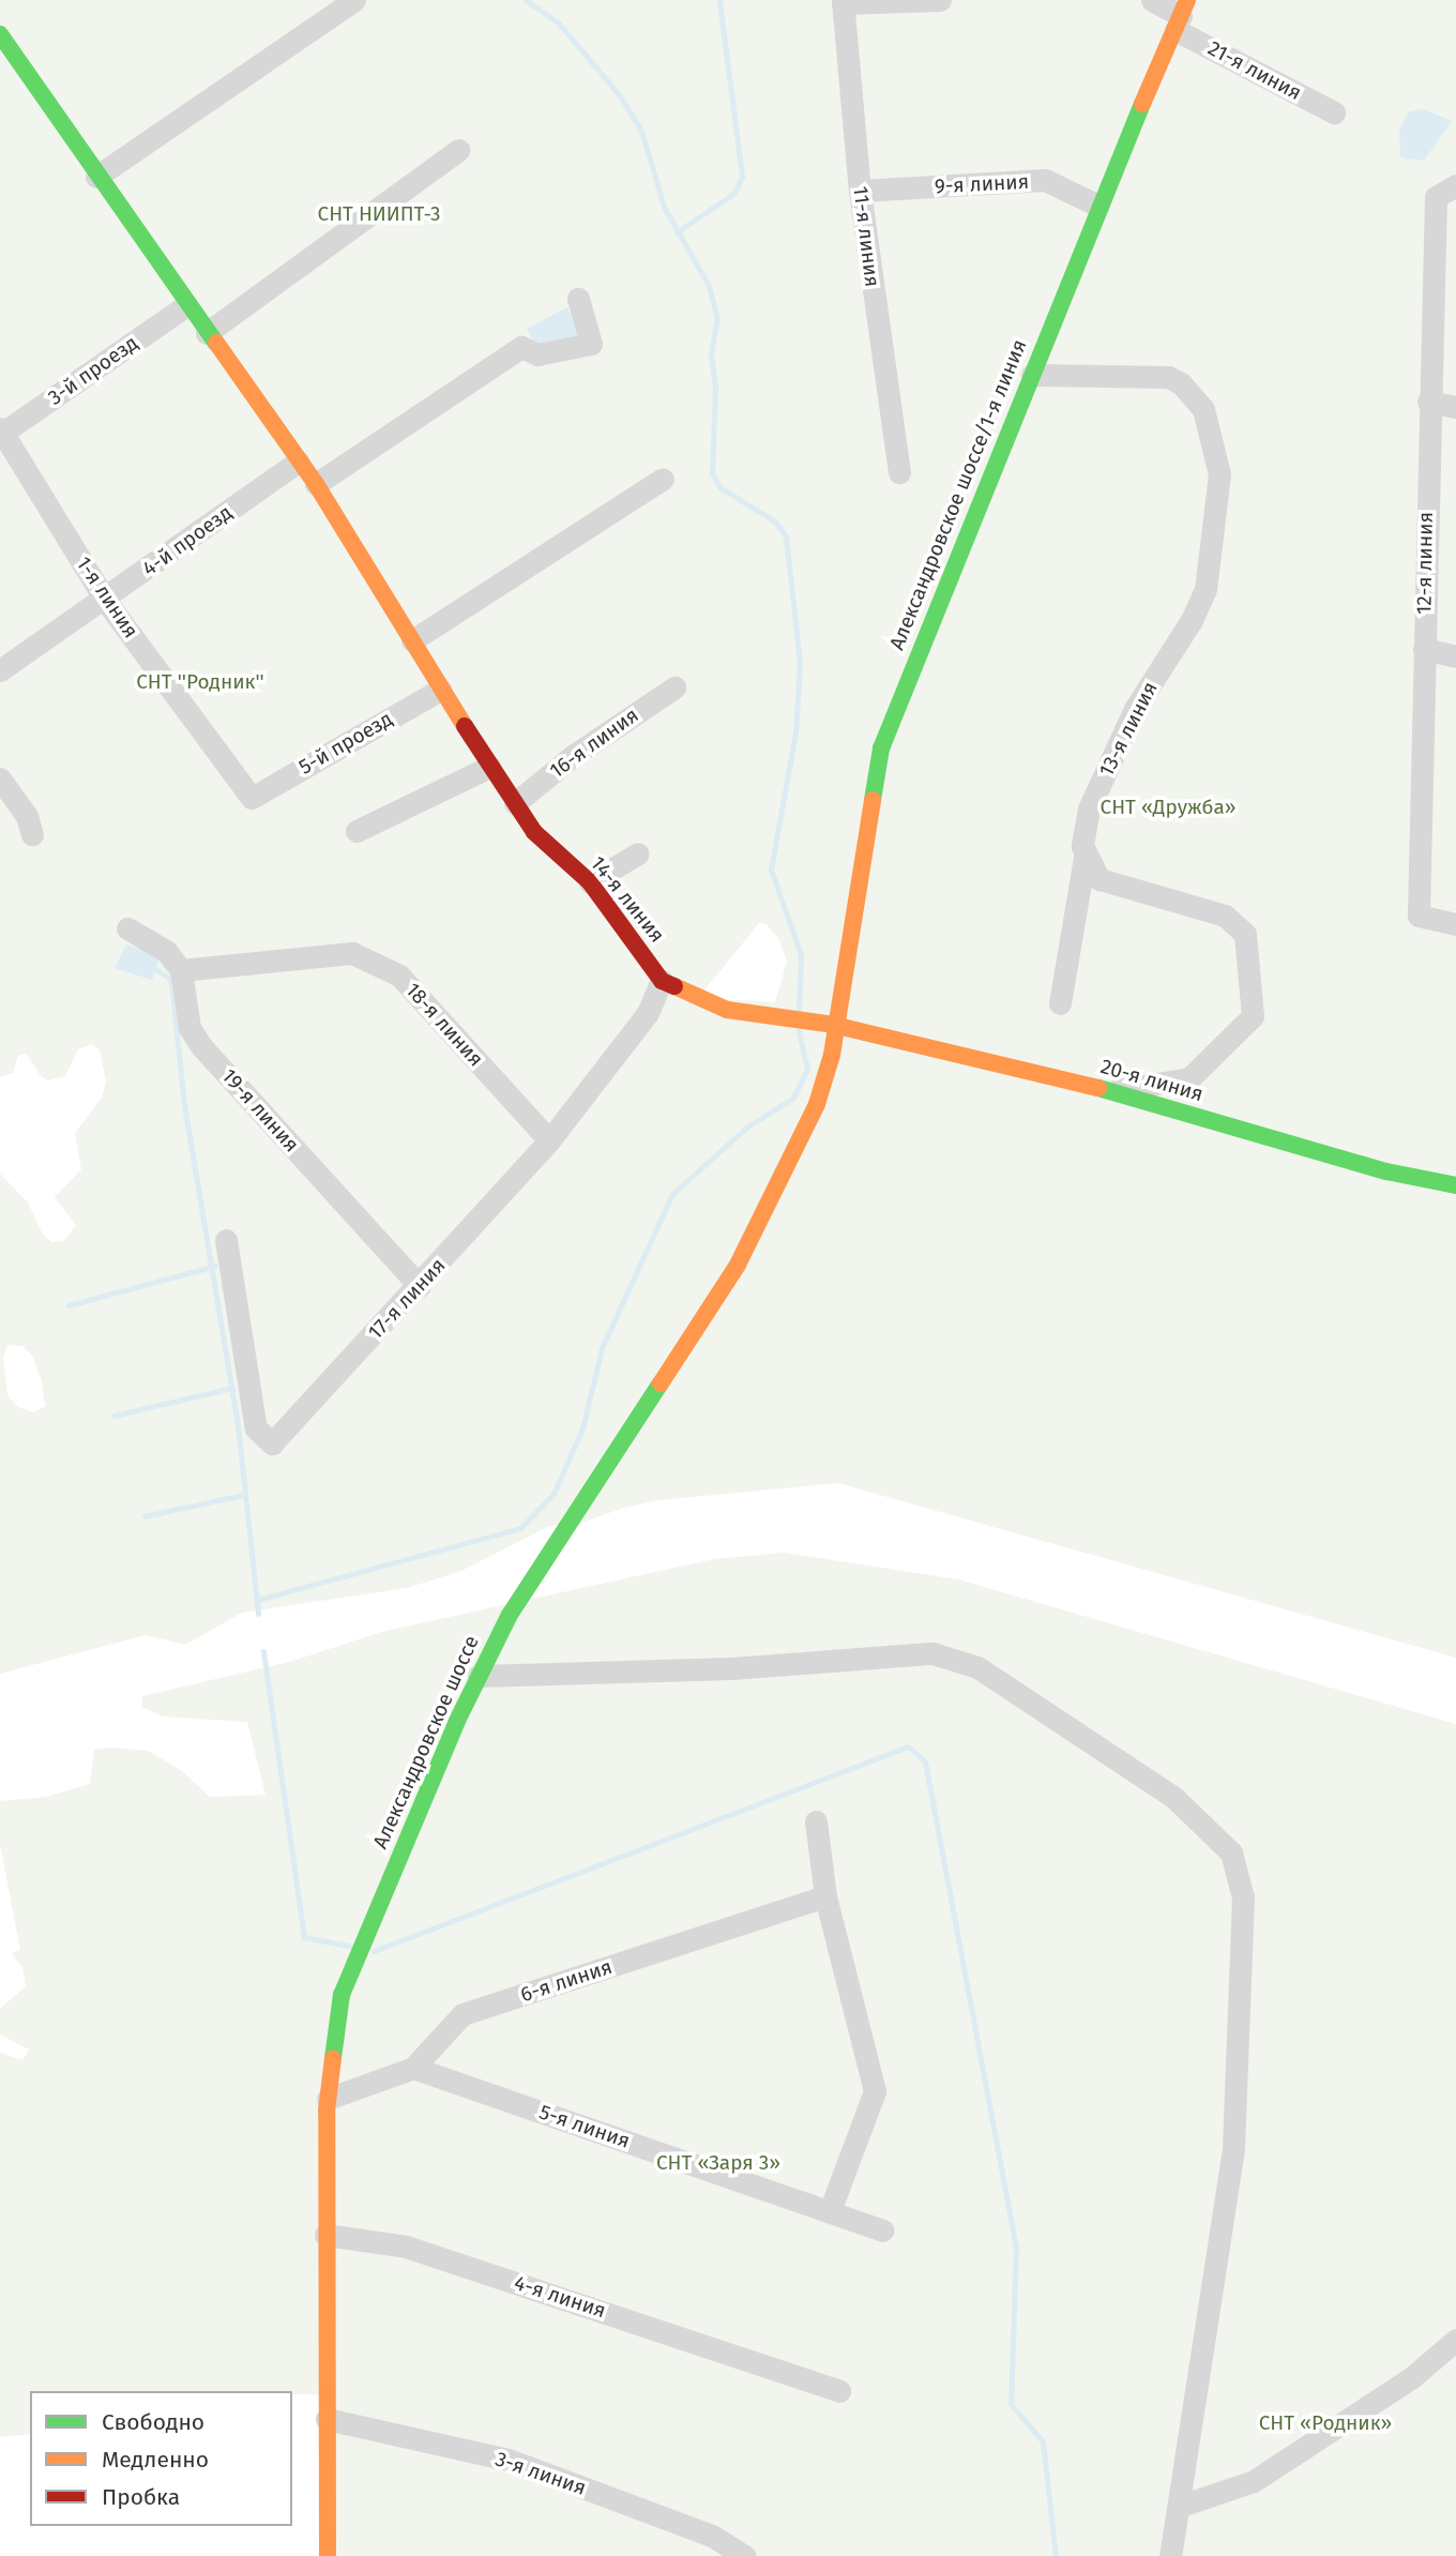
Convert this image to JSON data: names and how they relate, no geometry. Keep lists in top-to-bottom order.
{
  "streets": {
    "street": [
      "21-я линия",
      "9-я линия",
      "11-я линия",
      "3-й проезд",
      "Александровское шоссе/1-я линия",
      "4-й проезд",
      "12-я линия",
      "1-я линия",
      "13-я линия",
      "5-й проезд",
      "16-я линия",
      "14-я линия",
      "18-я линия",
      "20-я линия",
      "19-я линия",
      "17-я линия",
      "Александровское шоссе",
      "6-я линия",
      "5-я линия",
      "4-я линия",
      "3-я линия"
    ]
  },
  "crossings": [
    ["21-я линия", "Александровское шоссе/1-я линия"],
    ["9-я линия", "11-я линия"],
    ["9-я линия", "Александровское шоссе/1-я линия"],
    ["3-й проезд", "1-я линия"],
    ["3-й проезд", "14-я линия"],
    ["Александровское шоссе/1-я линия", "13-я линия"],
    ["Александровское шоссе/1-я линия", "20-я линия"],
    ["Александровское шоссе/1-я линия", "Александровское шоссе"],
    ["4-й проезд", "1-я линия"],
    ["4-й проезд", "14-я линия"],
    ["1-я линия", "5-й проезд"],
    ["5-й проезд", "14-я линия"],
    ["16-я линия", "14-я линия"],
    ["14-я линия", "17-я линия"],
    ["18-я линия", "19-я линия"],
    ["18-я линия", "17-я линия"],
    ["20-я линия", "Александровское шоссе"],
    ["19-я линия", "17-я линия"],
    ["Александровское шоссе", "6-я линия"],
    ["Александровское шоссе", "4-я линия"],
    ["Александровское шоссе", "3-я линия"],
    ["6-я линия", "5-я линия"]
  ],
  "parks": [
    "СНТ НИИПТ-3",
    "СНТ ''Родник''",
    "СНТ «Дружба»",
    "СНТ «Заря 3»",
    "СНТ «Родник»"
  ],
  "legend": ["Свободно", "Медленно", "Пробка"]
}
